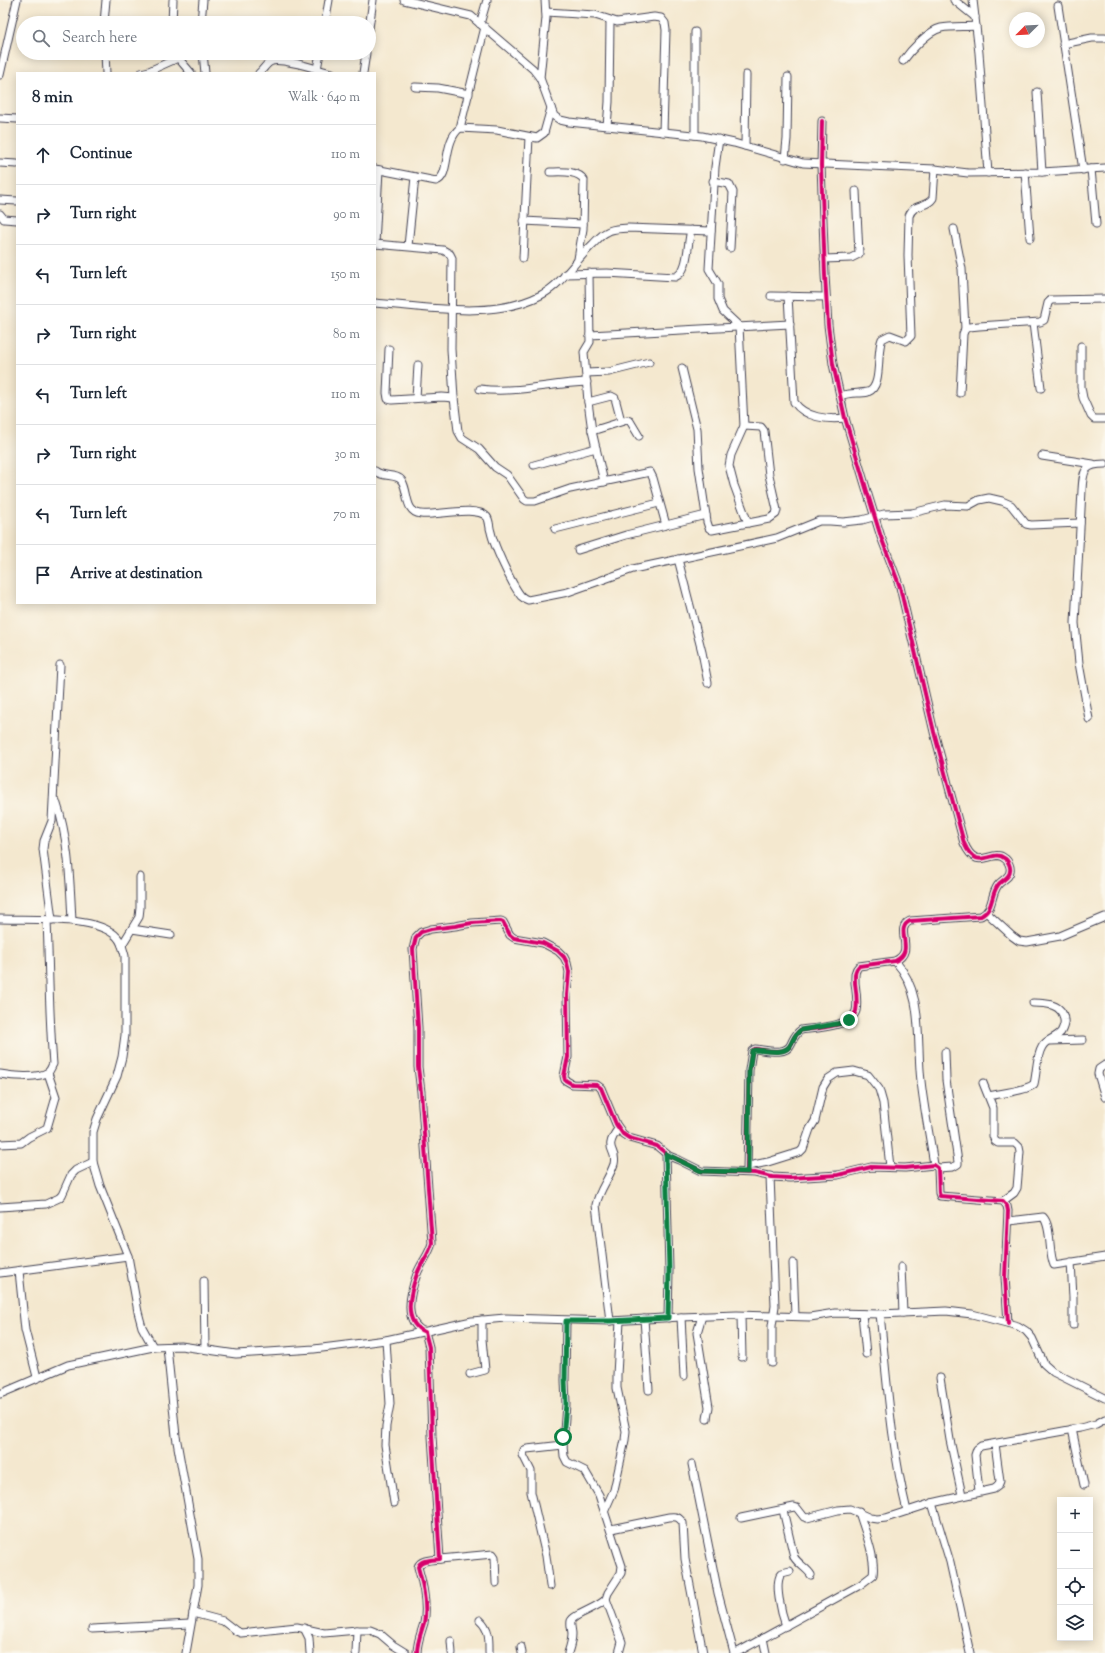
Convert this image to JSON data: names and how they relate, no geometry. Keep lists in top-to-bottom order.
{
  "north": "bottom left",
  "page": {
    "search": "Search here",
    "heading": ["8 min", "Walk · 640 m"],
    "list": [
      ["Continue", "110 m"],
      ["Turn right", "90 m"],
      ["Turn left", "150 m"],
      ["Turn right", "80 m"],
      ["Turn left", "110 m"],
      ["Turn right", "30 m"],
      ["Turn left", "70 m"],
      "Arrive at destination"
    ],
    "map_buttons": ["+", "−"]
  }
}
